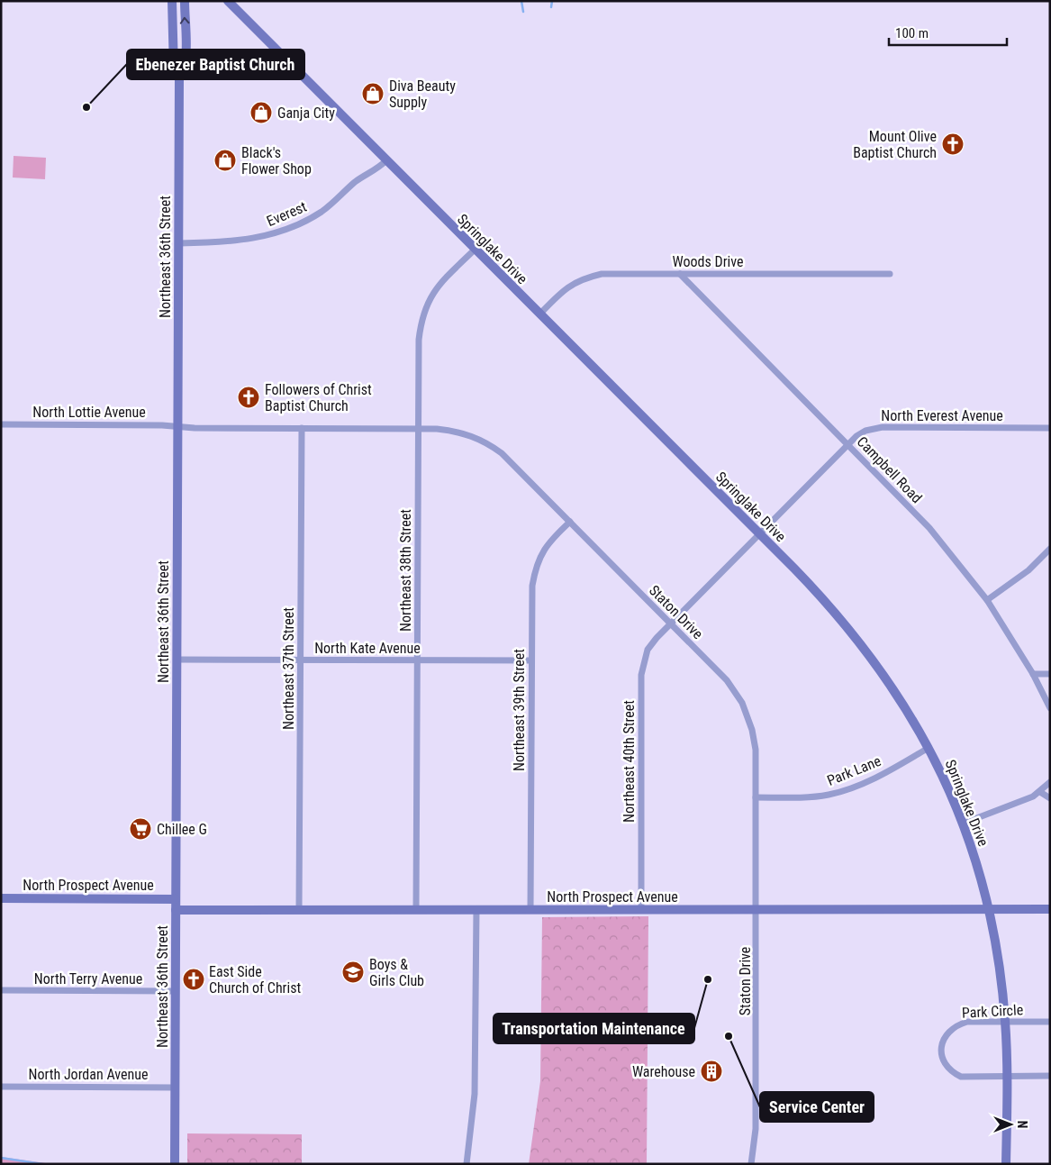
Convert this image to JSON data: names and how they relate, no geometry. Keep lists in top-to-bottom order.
{
  "streets": {
    "street": [
      "Everest",
      "Springlake Drive",
      "Northeast 36th Street",
      "Woods Drive",
      "North Lottie Avenue",
      "North Everest Avenue",
      "Campbell Road",
      "Northeast 38th Street",
      "Staton Drive",
      "North Kate Avenue",
      "Northeast 37th Street",
      "Northeast 39th Street",
      "Northeast 40th Street",
      "Park Lane",
      "North Prospect Avenue",
      "North Terry Avenue",
      "Park Circle",
      "North Jordan Avenue"
    ]
  },
  "crossings": [
    ["Everest", "Springlake Drive"],
    ["Everest", "Northeast 36th Street"],
    ["Springlake Drive", "Woods Drive"],
    ["Springlake Drive", "North Everest Avenue"],
    ["Springlake Drive", "Northeast 38th Street"],
    ["Springlake Drive", "Park Lane"],
    ["Springlake Drive", "North Prospect Avenue"],
    ["Springlake Drive", "Park Circle"],
    ["Northeast 36th Street", "North Lottie Avenue"],
    ["Northeast 36th Street", "Staton Drive"],
    ["Northeast 36th Street", "North Kate Avenue"],
    ["Northeast 36th Street", "North Prospect Avenue"],
    ["Northeast 36th Street", "North Terry Avenue"],
    ["Northeast 36th Street", "North Jordan Avenue"],
    ["Woods Drive", "Campbell Road"],
    ["North Lottie Avenue", "Staton Drive"],
    ["North Everest Avenue", "Campbell Road"],
    ["North Everest Avenue", "Staton Drive"],
    ["North Everest Avenue", "Northeast 40th Street"],
    ["Northeast 38th Street", "Staton Drive"],
    ["Northeast 38th Street", "North Kate Avenue"],
    ["Northeast 38th Street", "North Prospect Avenue"],
    ["Staton Drive", "Northeast 37th Street"],
    ["Staton Drive", "Northeast 39th Street"],
    ["Staton Drive", "Northeast 40th Street"],
    ["Staton Drive", "Park Lane"],
    ["Staton Drive", "North Prospect Avenue"],
    ["North Kate Avenue", "Northeast 37th Street"],
    ["North Kate Avenue", "Northeast 39th Street"],
    ["Northeast 37th Street", "North Prospect Avenue"],
    ["Northeast 39th Street", "North Prospect Avenue"],
    ["Northeast 40th Street", "North Prospect Avenue"]
  ],
  "places": {
    "shop": ["Diva Beauty Supply", "Ganja City", "Black's Flower Shop"],
    "other": ["Ebenezer Baptist Church", "Transportation Maintenance", "Service Center"],
    "church": ["Mount Olive Baptist Church", "Followers of Christ Baptist Church", "East Side Church of Christ"],
    "supermarket": ["Chillee G"],
    "school or university": ["Boys & Girls Club"],
    "building": ["Warehouse"]
  },
  "scale_bar": "100 m",
  "north": "right"
}
